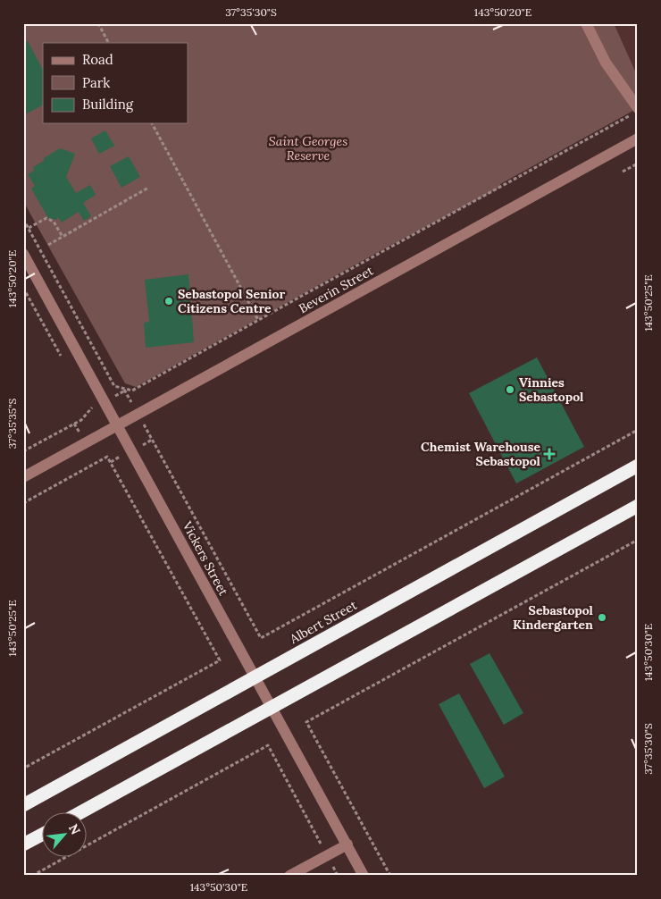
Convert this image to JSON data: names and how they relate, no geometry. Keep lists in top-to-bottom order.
{
  "streets": {
    "highway": ["Albert Street"],
    "street": ["Beverin Street", "Vickers Street"]
  },
  "crossings": [
    ["Beverin Street", "Vickers Street"],
    ["Vickers Street", "Albert Street"]
  ],
  "parks": ["Saint Georges Reserve"],
  "places": {
    "other": ["Sebastopol Senior Citizens Centre", "Vinnies Sebastopol", "Sebastopol Kindergarten"],
    "health": ["Chemist Warehouse Sebastopol"]
  },
  "legend": ["Road", "Park", "Building"],
  "north": "top right",
  "coordinates": [
    "37°35'30\"S",
    "143°50'20\"E",
    "143°50'25\"E",
    "37°35'35\"S",
    "143°50'30\"E"
  ]
}
